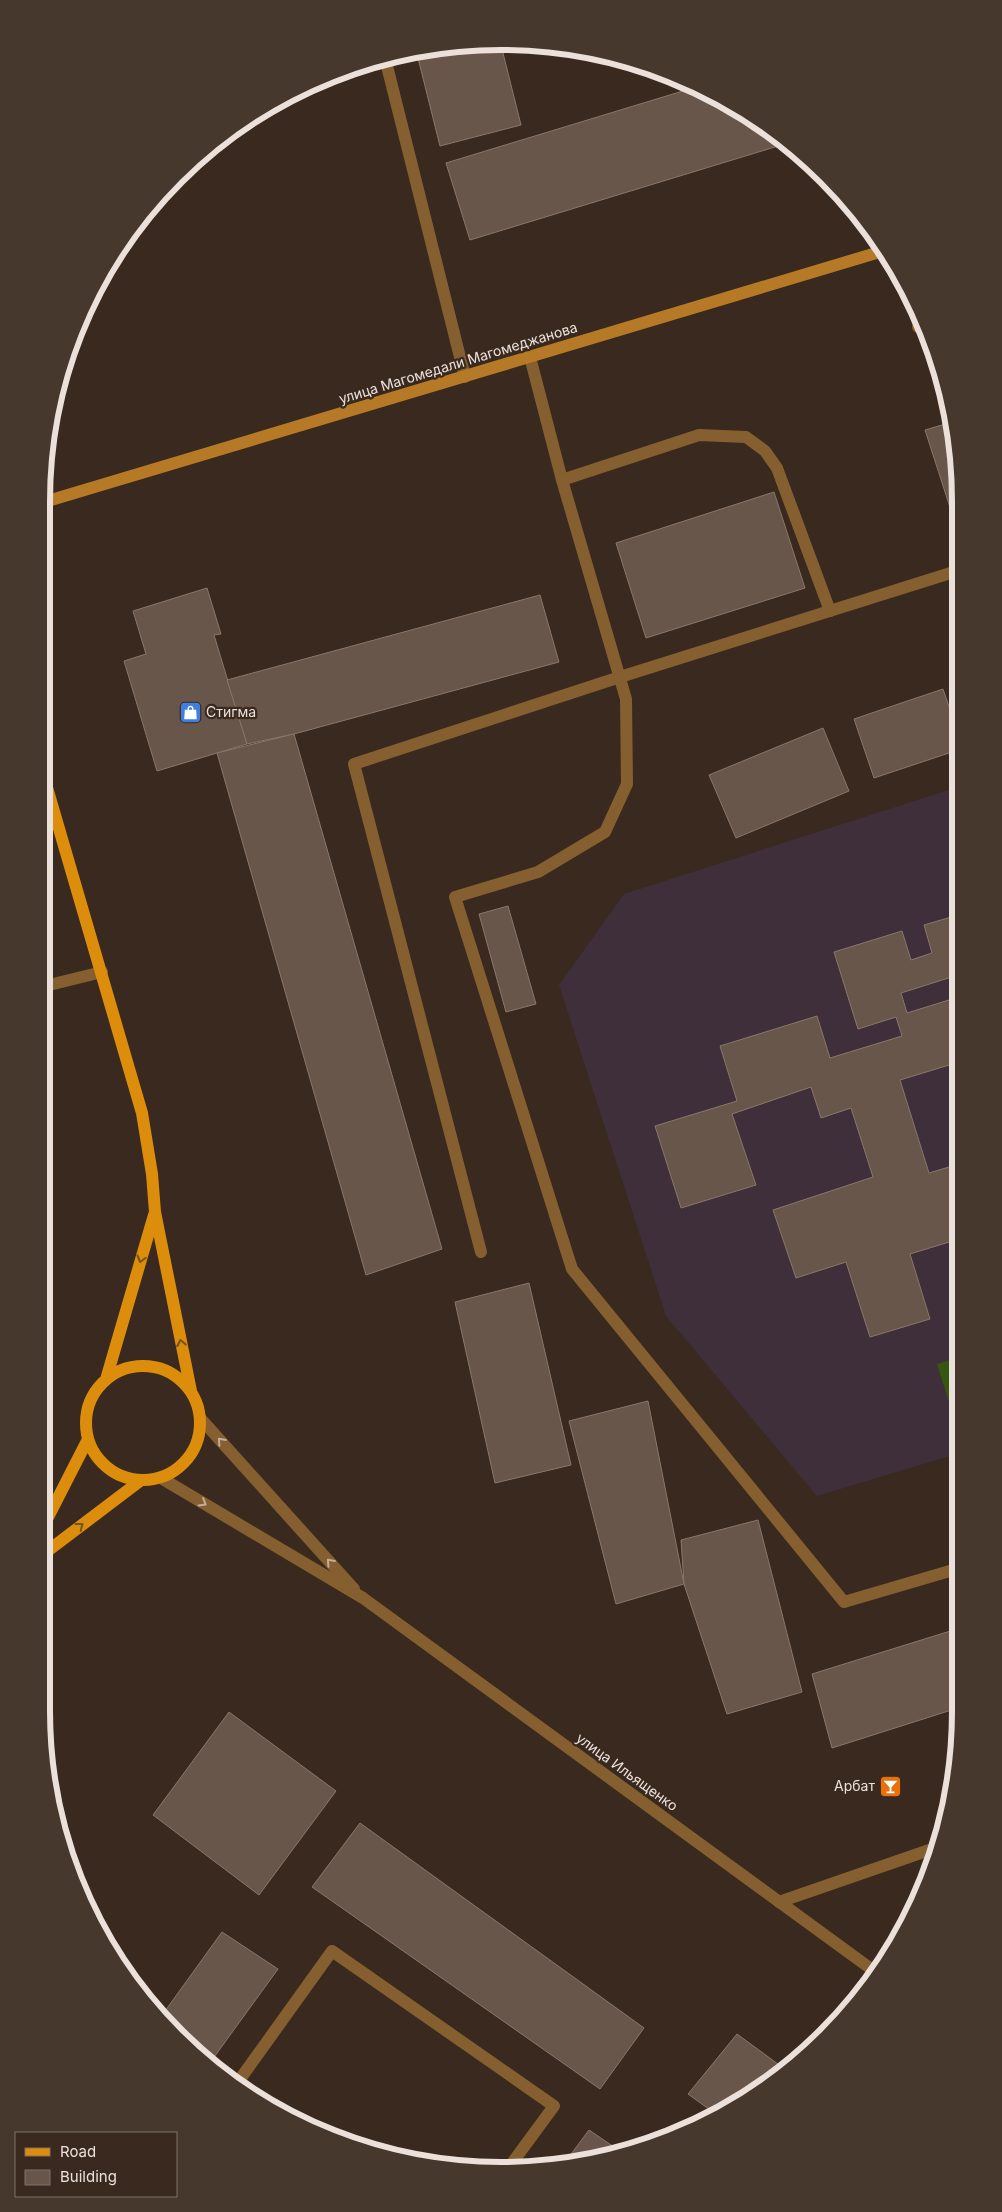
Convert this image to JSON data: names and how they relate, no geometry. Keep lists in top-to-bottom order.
{
  "streets": {
    "main road": ["улица Магомедали Магомеджанова"],
    "street": ["улица Ильященко"]
  },
  "places": {
    "shop": ["Стигма"],
    "bar": ["Арбат"]
  },
  "legend": ["Road", "Building"]
}
